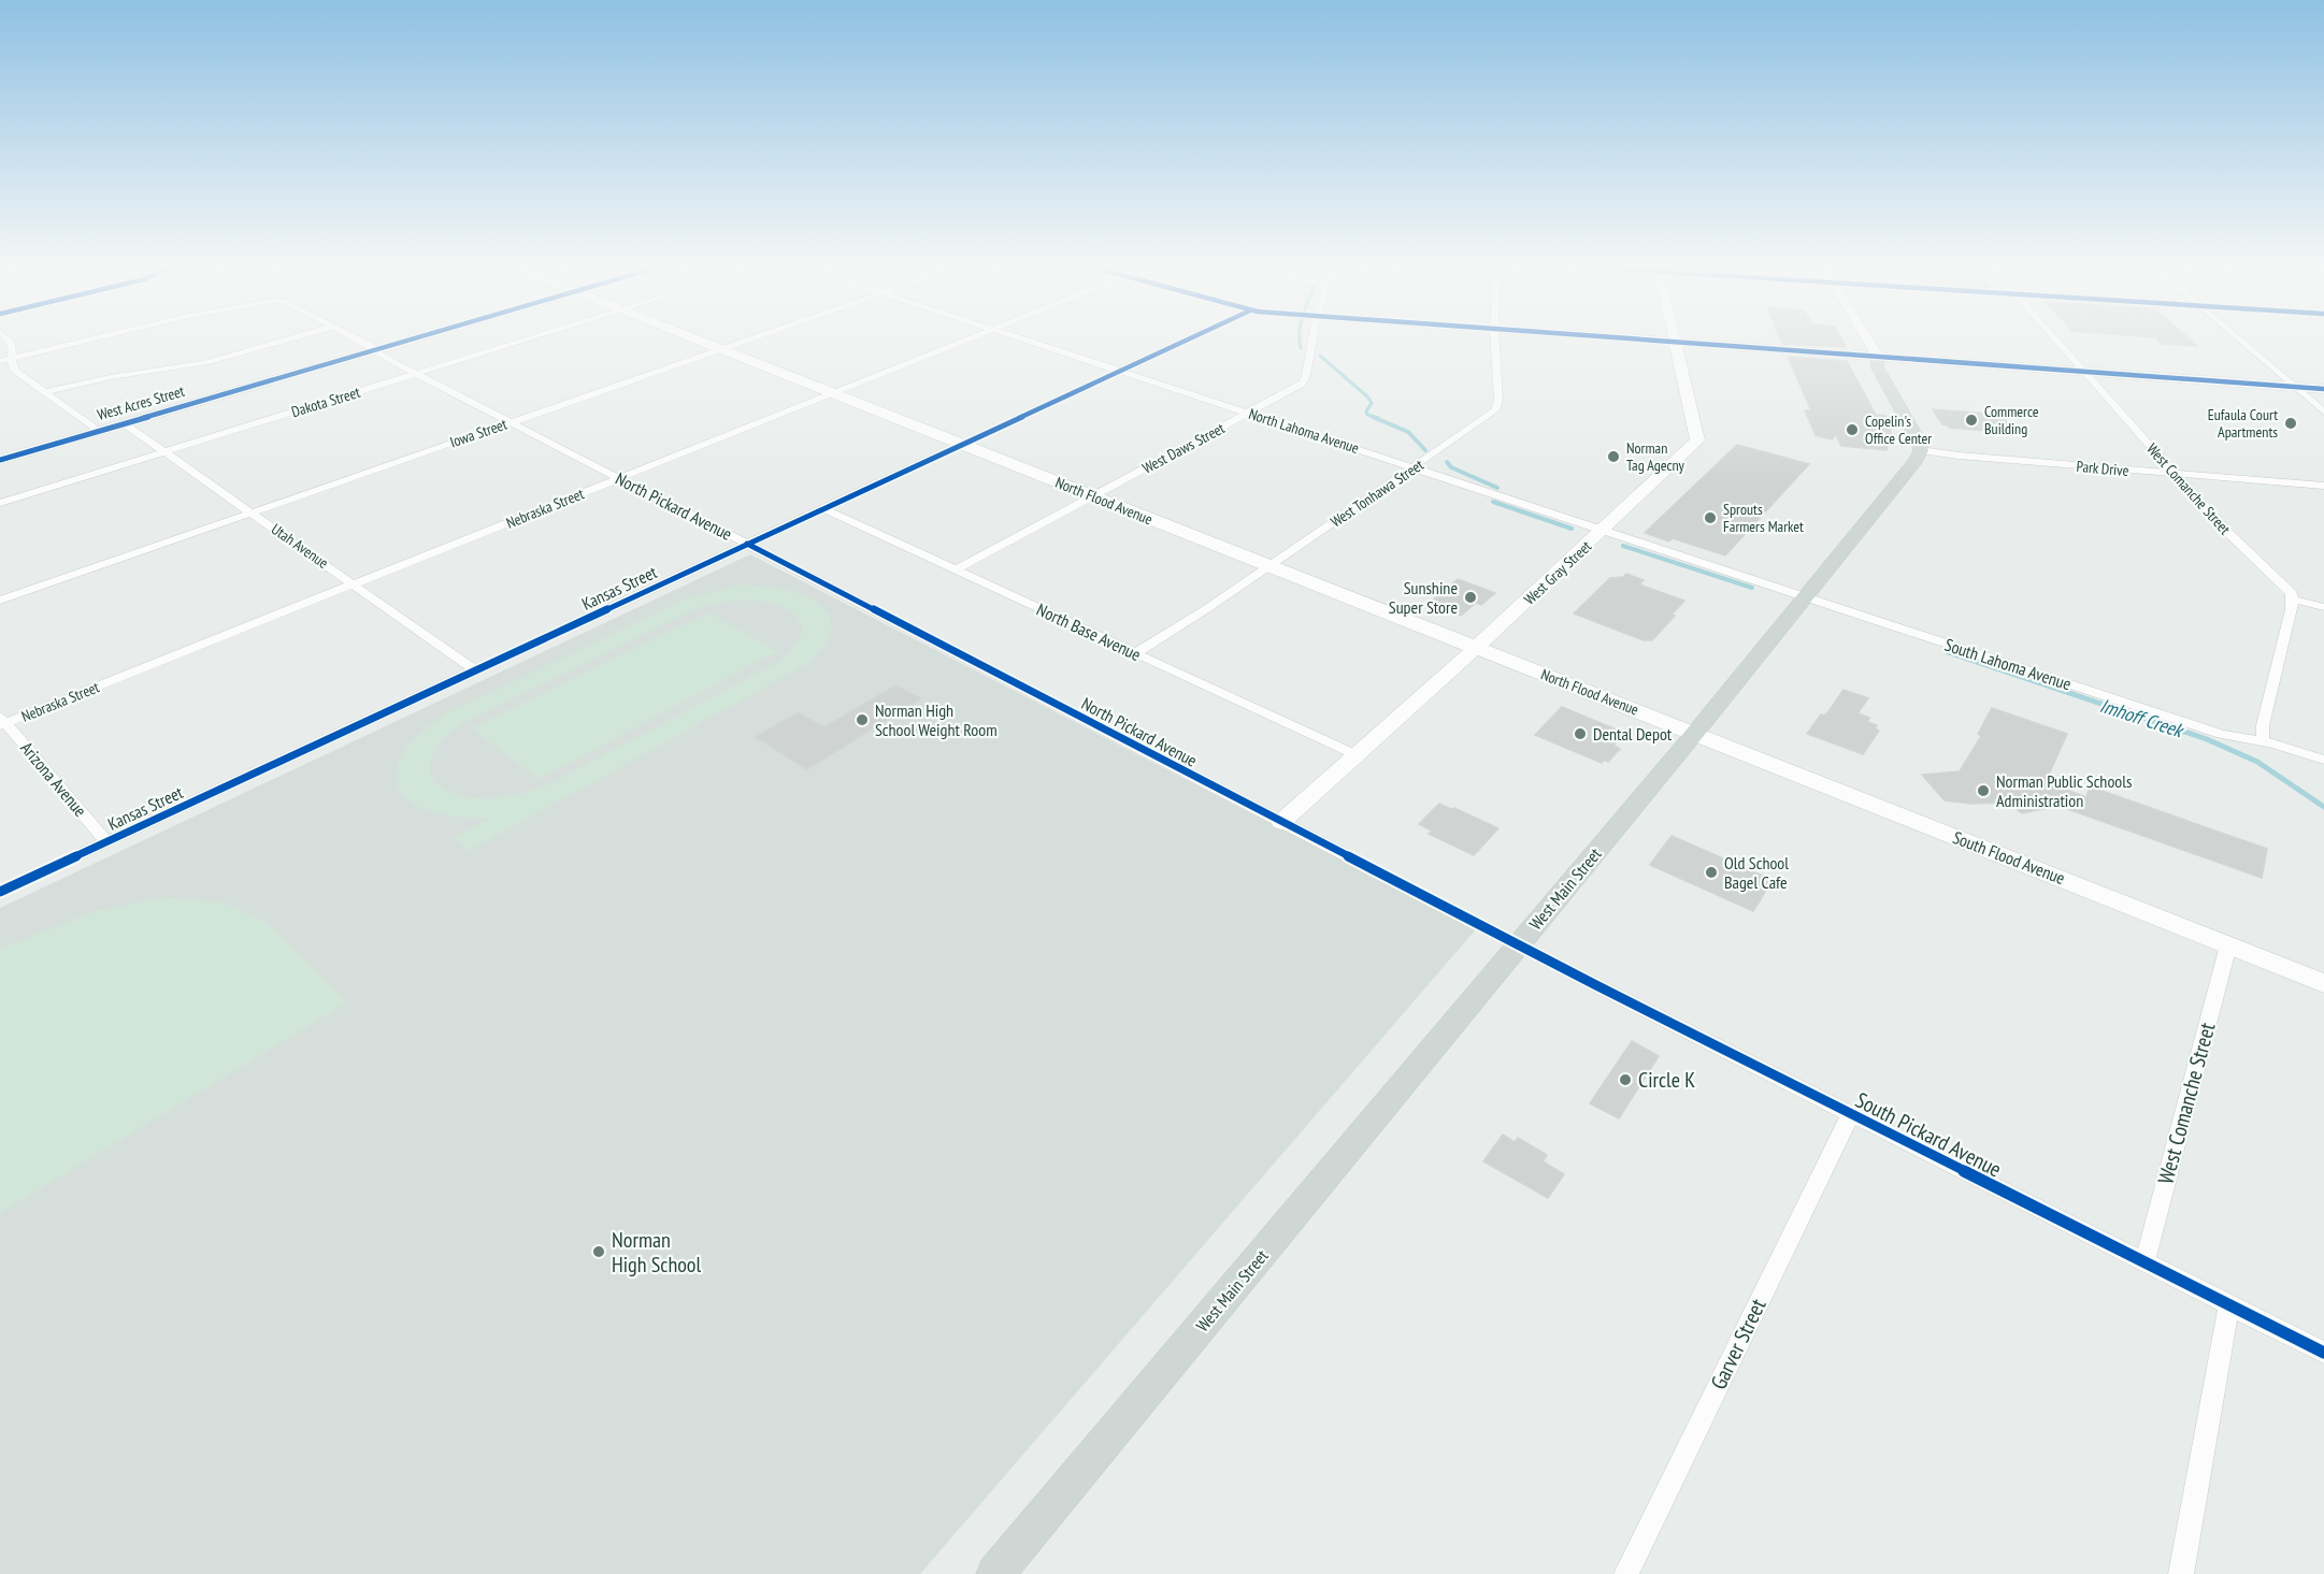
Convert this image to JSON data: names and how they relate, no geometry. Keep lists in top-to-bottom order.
{
  "streets": {
    "main road": ["West Main Street"],
    "street": [
      "Dakota Street",
      "West Acres Street",
      "North Lahoma Avenue",
      "Iowa Street",
      "West Daws Street",
      "Park Drive",
      "West Comanche Street",
      "West Tonhawa Street",
      "North Flood Avenue",
      "North Pickard Avenue",
      "Nebraska Street",
      "Utah Avenue",
      "West Gray Street",
      "Kansas Street",
      "North Base Avenue",
      "South Lahoma Avenue",
      "Arizona Avenue",
      "South Flood Avenue",
      "South Pickard Avenue",
      "Garver Street"
    ]
  },
  "crossings": [
    ["Dakota Street", "North Pickard Avenue"],
    ["Dakota Street", "Utah Avenue"],
    ["West Acres Street", "North Pickard Avenue"],
    ["West Acres Street", "Utah Avenue"],
    ["North Lahoma Avenue", "West Daws Street"],
    ["North Lahoma Avenue", "West Tonhawa Street"],
    ["North Lahoma Avenue", "West Gray Street"],
    ["North Lahoma Avenue", "Kansas Street"],
    ["North Lahoma Avenue", "South Lahoma Avenue"],
    ["North Lahoma Avenue", "West Main Street"],
    ["Iowa Street", "North Flood Avenue"],
    ["Iowa Street", "North Pickard Avenue"],
    ["Iowa Street", "Utah Avenue"],
    ["West Daws Street", "North Flood Avenue"],
    ["West Daws Street", "North Base Avenue"],
    ["Park Drive", "West Comanche Street"],
    ["Park Drive", "West Main Street"],
    ["West Comanche Street", "South Flood Avenue"],
    ["West Comanche Street", "South Pickard Avenue"],
    ["West Tonhawa Street", "North Flood Avenue"],
    ["West Tonhawa Street", "North Base Avenue"],
    ["North Flood Avenue", "Nebraska Street"],
    ["North Flood Avenue", "West Gray Street"],
    ["North Flood Avenue", "Kansas Street"],
    ["North Flood Avenue", "South Flood Avenue"],
    ["North Flood Avenue", "West Main Street"],
    ["North Pickard Avenue", "Nebraska Street"],
    ["North Pickard Avenue", "West Gray Street"],
    ["North Pickard Avenue", "Kansas Street"],
    ["North Pickard Avenue", "West Main Street"],
    ["North Pickard Avenue", "South Pickard Avenue"],
    ["Nebraska Street", "Utah Avenue"],
    ["Nebraska Street", "Arizona Avenue"],
    ["Utah Avenue", "Kansas Street"],
    ["West Gray Street", "North Base Avenue"],
    ["Kansas Street", "North Base Avenue"],
    ["Kansas Street", "Arizona Avenue"],
    ["South Lahoma Avenue", "West Main Street"],
    ["South Flood Avenue", "West Main Street"],
    ["West Main Street", "South Pickard Avenue"],
    ["South Pickard Avenue", "Garver Street"]
  ],
  "water": ["Imhoff Creek"],
  "places": [
    "Commerce Building",
    "Eufaula Court Apartments",
    "Copelin's Office Center",
    "Norman Tag Agecny",
    "Sprouts Farmers Market",
    "Sunshine Super Store",
    "Norman High School Weight Room",
    "Dental Depot",
    "Norman Public Schools Administration",
    "Old School Bagel Cafe",
    "Circle K",
    "Norman High School"
  ]
}
